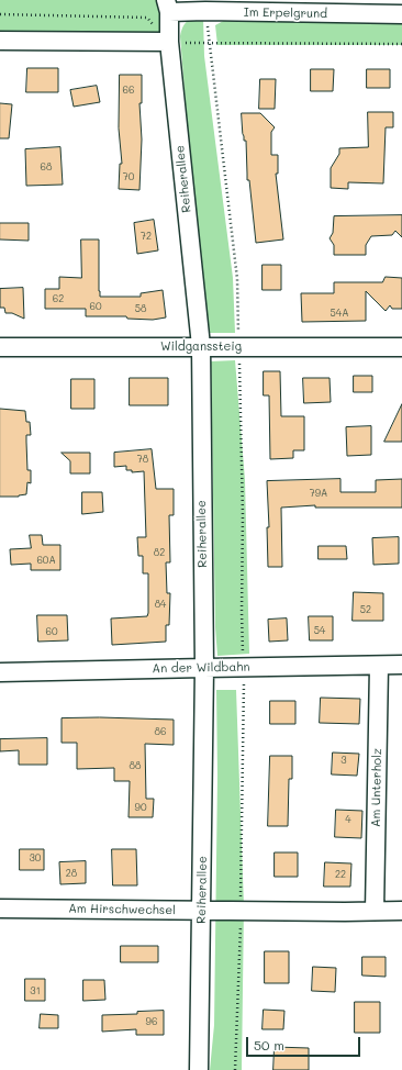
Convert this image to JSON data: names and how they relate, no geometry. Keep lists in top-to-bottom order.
{
  "streets": {
    "street": [
      "Im Erpelgrund",
      "Reiherallee",
      "Wildganssteig",
      "An der Wildbahn",
      "Am Unterholz",
      "Am Hirschwechsel"
    ]
  },
  "crossings": [
    ["Im Erpelgrund", "Reiherallee"],
    ["Reiherallee", "Wildganssteig"],
    ["Reiherallee", "An der Wildbahn"],
    ["Reiherallee", "Am Hirschwechsel"],
    ["An der Wildbahn", "Am Unterholz"],
    ["Am Unterholz", "Am Hirschwechsel"]
  ],
  "house_numbers": [
    "66",
    "68",
    "70",
    "72",
    "62",
    "60",
    "58",
    "54A",
    "78",
    "79A",
    "82",
    "60A",
    "84",
    "52",
    "54",
    "60",
    "86",
    "3",
    "88",
    "90",
    "4",
    "30",
    "28",
    "22",
    "31",
    "96"
  ],
  "scale_bar": "50 m"
}
